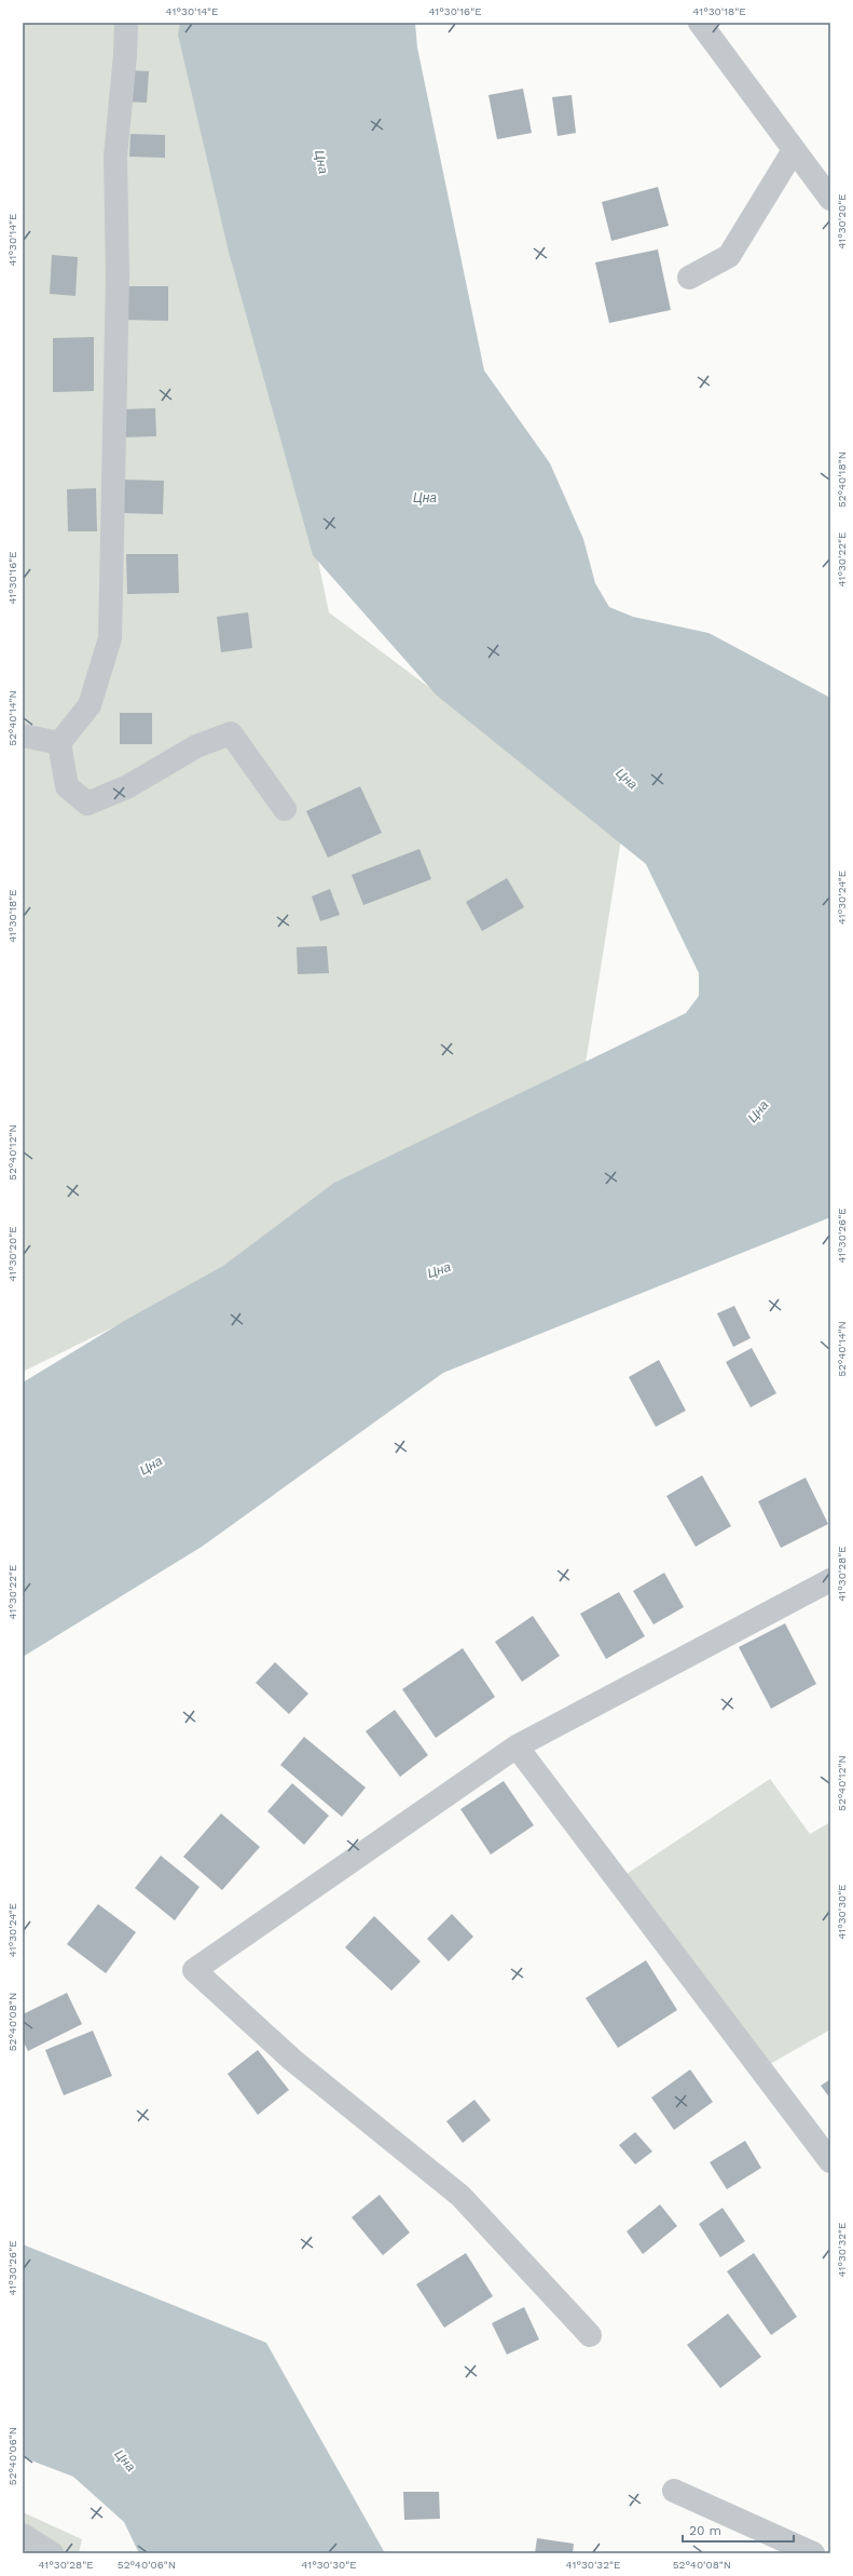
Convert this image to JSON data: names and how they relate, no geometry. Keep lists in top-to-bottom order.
{
  "water": ["Цна"],
  "scale_bar": "20 m",
  "coordinates": [
    "41°30'14\"E",
    "41°30'16\"E",
    "41°30'18\"E",
    "41°30'20\"E",
    "52°40'18\"N",
    "41°30'22\"E",
    "52°40'14\"N",
    "41°30'24\"E",
    "52°40'12\"N",
    "41°30'26\"E",
    "41°30'28\"E",
    "41°30'30\"E",
    "52°40'08\"N",
    "41°30'32\"E",
    "52°40'06\"N"
  ]
}
